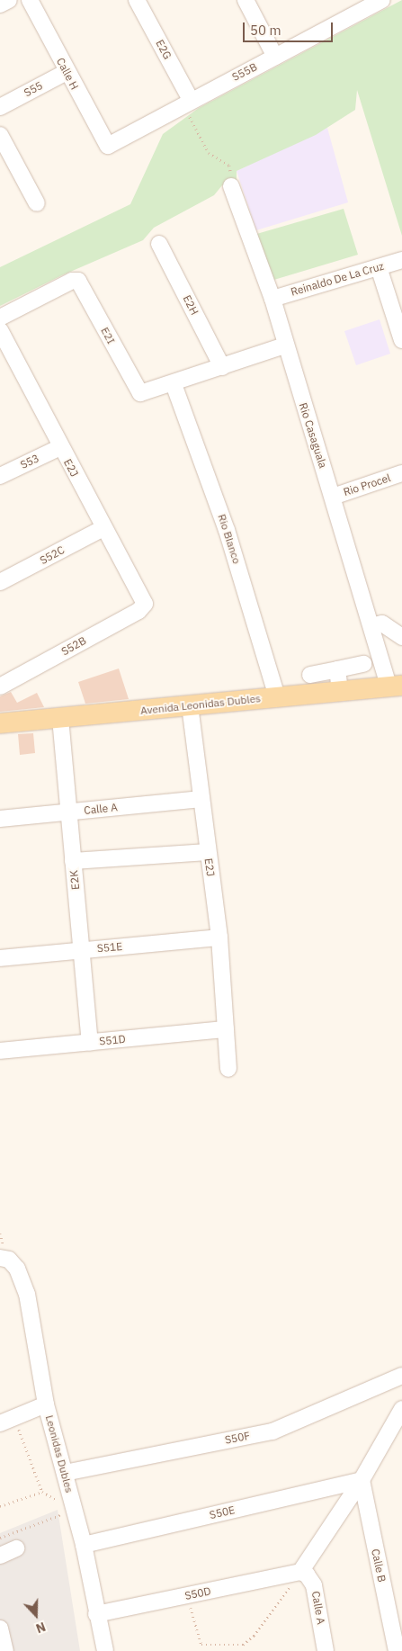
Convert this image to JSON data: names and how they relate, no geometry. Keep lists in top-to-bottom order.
{
  "streets": {
    "main road": ["Avenida Leonidas Dubles"],
    "street": [
      "E2G",
      "S55B",
      "Calle H",
      "S55",
      "Reinaldo De La Cruz",
      "E2H",
      "E2I",
      "Rio Casaguala",
      "S53",
      "E2J",
      "Rio Procel",
      "Rio Blanco",
      "S52C",
      "S52B",
      "Calle A",
      "E2K",
      "S51E",
      "S51D",
      "S50F",
      "Leonidas Dubles",
      "S50E",
      "Calle B",
      "S50D"
    ]
  },
  "crossings": [
    ["E2G", "S55B"],
    ["S55B", "Calle H"],
    ["Calle H", "S55"],
    ["Reinaldo De La Cruz", "Rio Casaguala"],
    ["E2I", "Rio Blanco"],
    ["Rio Casaguala", "Rio Procel"],
    ["Rio Casaguala", "Avenida Leonidas Dubles"],
    ["S53", "E2J"],
    ["E2J", "S52C"],
    ["E2J", "S52B"],
    ["E2J", "Avenida Leonidas Dubles"],
    ["E2J", "Calle A"],
    ["E2J", "S51E"],
    ["E2J", "S51D"],
    ["Rio Blanco", "Avenida Leonidas Dubles"],
    ["Avenida Leonidas Dubles", "E2K"],
    ["Calle A", "E2K"],
    ["Calle A", "S50D"],
    ["E2K", "S51E"],
    ["E2K", "S51D"],
    ["S50F", "Leonidas Dubles"],
    ["Leonidas Dubles", "S50E"],
    ["Leonidas Dubles", "S50D"],
    ["S50E", "Calle B"]
  ],
  "scale_bar": "50 m",
  "north": "bottom"
}
